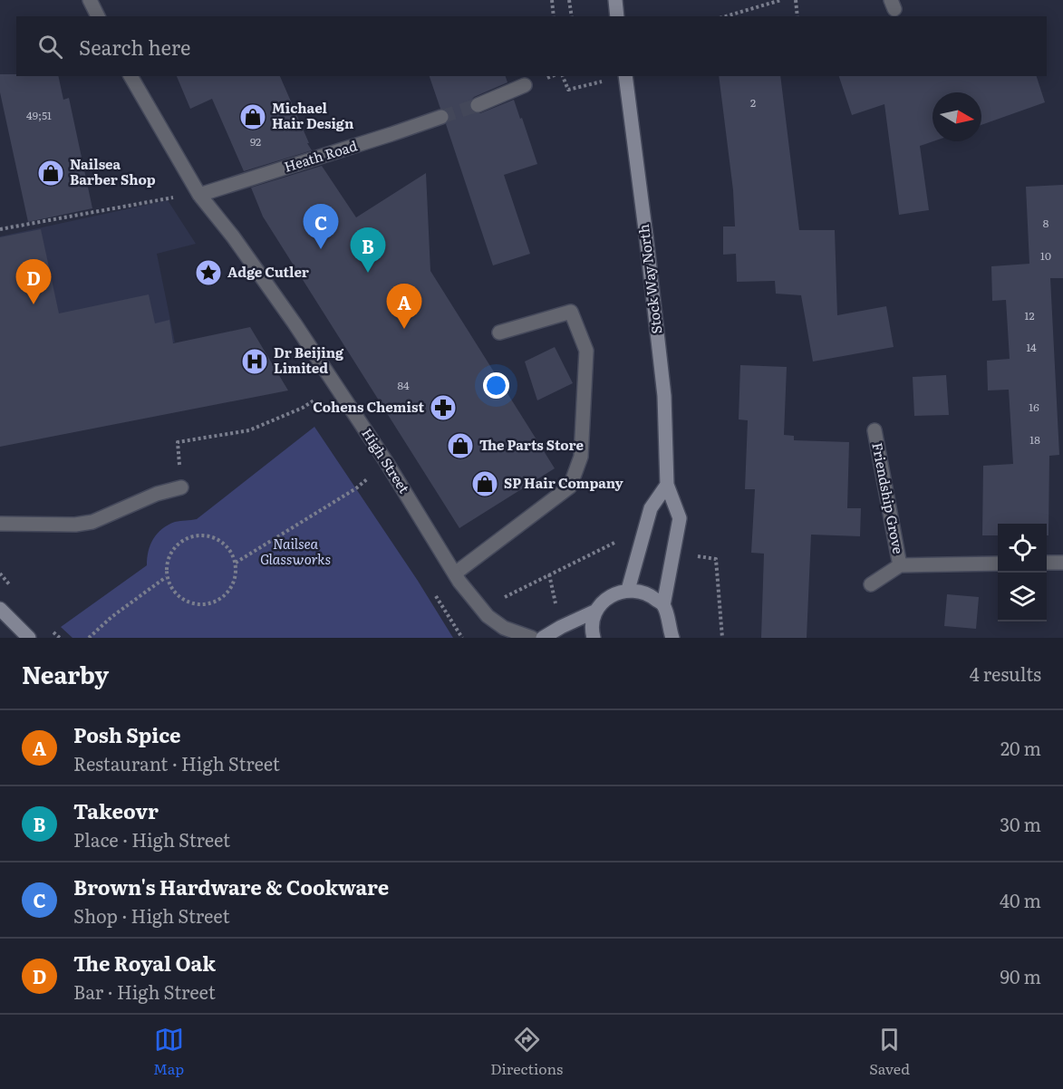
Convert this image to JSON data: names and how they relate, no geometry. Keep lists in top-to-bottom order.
{
  "streets": {
    "main road": ["Stock Way North"],
    "street": ["Heath Road", "High Street", "Friendship Grove"]
  },
  "crossings": [
    ["Heath Road", "High Street"]
  ],
  "parks": ["Nailsea Glassworks"],
  "places": {
    "shop": [
      "Michael Hair Design",
      "Nailsea Barber Shop",
      "The Parts Store",
      "SP Hair Company"
    ],
    "place": ["Adge Cutler"],
    "hospital": ["Dr Beijing Limited"],
    "pharmacy": ["Cohens Chemist"]
  },
  "house_numbers": [
    "2",
    "49;51",
    "92",
    "8",
    "10",
    "12",
    "14",
    "84",
    "16",
    "18"
  ],
  "north": "right",
  "page": {
    "search": "Search here",
    "pins": [
      "C",
      "B",
      "D",
      "A"
    ],
    "heading": ["Nearby", "4 results"],
    "list": [
      {
        "mark": "A",
        "name": "Posh Spice",
        "note": "Restaurant · High Street",
        "value": "20 m"
      },
      {
        "mark": "B",
        "name": "Takeovr",
        "note": "Place · High Street",
        "value": "30 m"
      },
      {
        "mark": "C",
        "name": "Brown's Hardware & Cookware",
        "note": "Shop · High Street",
        "value": "40 m"
      },
      {
        "mark": "D",
        "name": "The Royal Oak",
        "note": "Bar · High Street",
        "value": "90 m"
      }
    ],
    "nav": ["Map", "Directions", "Saved"]
  }
}
